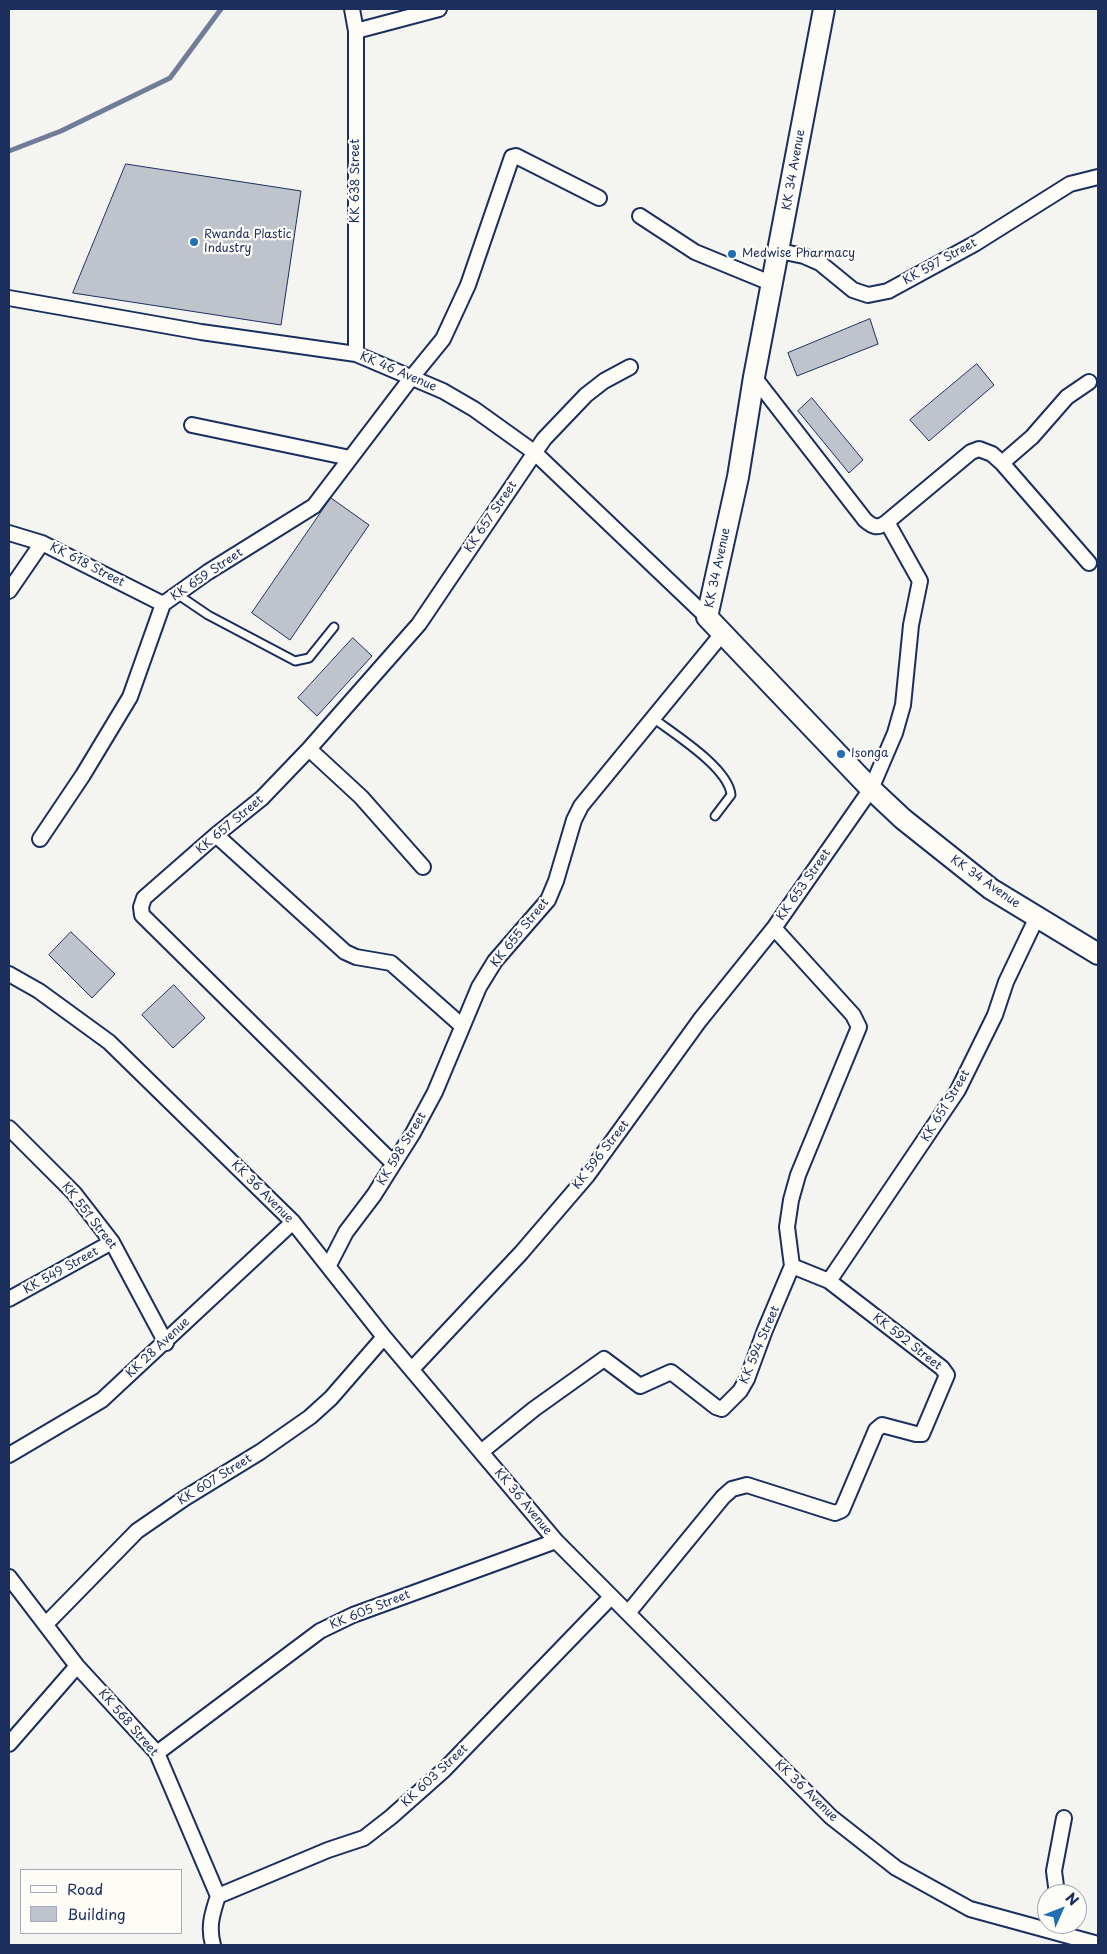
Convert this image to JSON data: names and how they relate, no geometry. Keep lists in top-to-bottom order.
{
  "streets": {
    "main road": ["KK 34 Avenue"],
    "street": [
      "KK 638 Street",
      "KK 597 Street",
      "KK 46 Avenue",
      "KK 657 Street",
      "KK 618 Street",
      "KK 659 Street",
      "KK 653 Street",
      "KK 655 Street",
      "KK 651 Street",
      "KK 598 Street",
      "KK 596 Street",
      "KK 36 Avenue",
      "KK 551 Street",
      "KK 549 Street",
      "KK 592 Street",
      "KK 594 Street",
      "KK 28 Avenue",
      "KK 607 Street",
      "KK 605 Street",
      "KK 568 Street",
      "KK 603 Street"
    ]
  },
  "crossings": [
    ["KK 34 Avenue", "KK 597 Street"],
    ["KK 34 Avenue", "KK 46 Avenue"],
    ["KK 34 Avenue", "KK 653 Street"],
    ["KK 34 Avenue", "KK 655 Street"],
    ["KK 34 Avenue", "KK 651 Street"],
    ["KK 638 Street", "KK 46 Avenue"],
    ["KK 46 Avenue", "KK 657 Street"],
    ["KK 46 Avenue", "KK 659 Street"],
    ["KK 657 Street", "KK 598 Street"],
    ["KK 618 Street", "KK 659 Street"],
    ["KK 653 Street", "KK 596 Street"],
    ["KK 653 Street", "KK 592 Street"],
    ["KK 653 Street", "KK 594 Street"],
    ["KK 655 Street", "KK 598 Street"],
    ["KK 651 Street", "KK 592 Street"],
    ["KK 598 Street", "KK 36 Avenue"],
    ["KK 596 Street", "KK 36 Avenue"],
    ["KK 36 Avenue", "KK 592 Street"],
    ["KK 36 Avenue", "KK 594 Street"],
    ["KK 36 Avenue", "KK 28 Avenue"],
    ["KK 36 Avenue", "KK 607 Street"],
    ["KK 36 Avenue", "KK 605 Street"],
    ["KK 36 Avenue", "KK 603 Street"],
    ["KK 551 Street", "KK 549 Street"],
    ["KK 551 Street", "KK 28 Avenue"],
    ["KK 592 Street", "KK 594 Street"],
    ["KK 607 Street", "KK 568 Street"],
    ["KK 605 Street", "KK 568 Street"],
    ["KK 568 Street", "KK 603 Street"]
  ],
  "places": ["Rwanda Plastic Industry", "Medwise Pharmacy", "Isonga"],
  "legend": ["Road", "Building"],
  "north": "top right"
}
